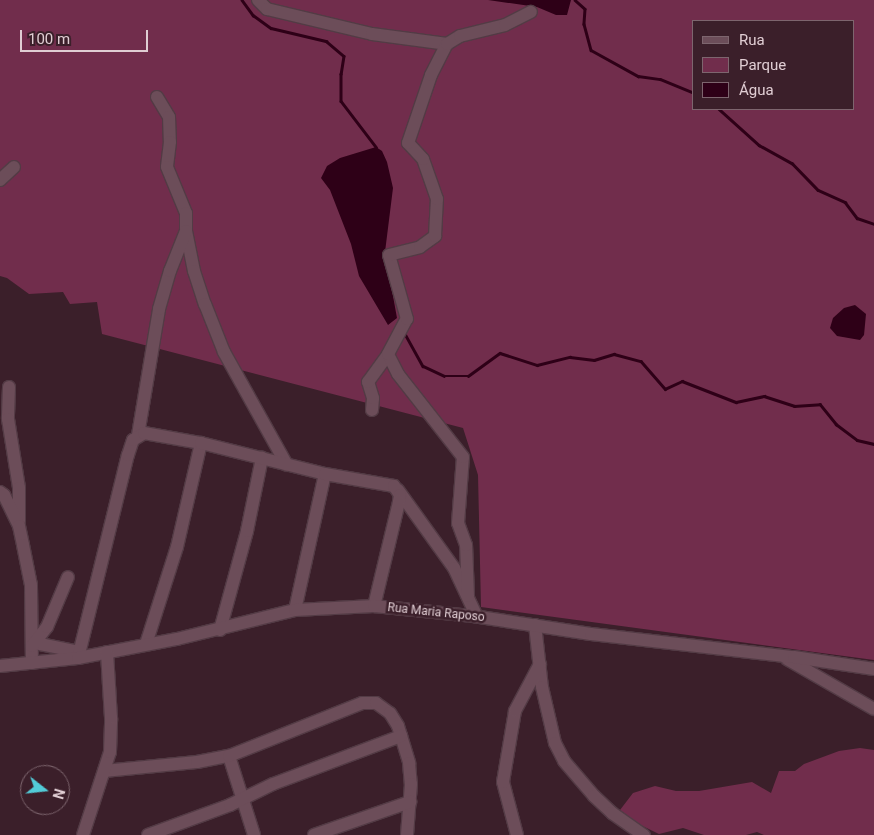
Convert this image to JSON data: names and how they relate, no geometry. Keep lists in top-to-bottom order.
{
  "streets": {
    "street": ["Rua Maria Raposo"]
  },
  "legend": ["Rua", "Parque", "Água"],
  "scale_bar": "100 m",
  "north": "right"
}
